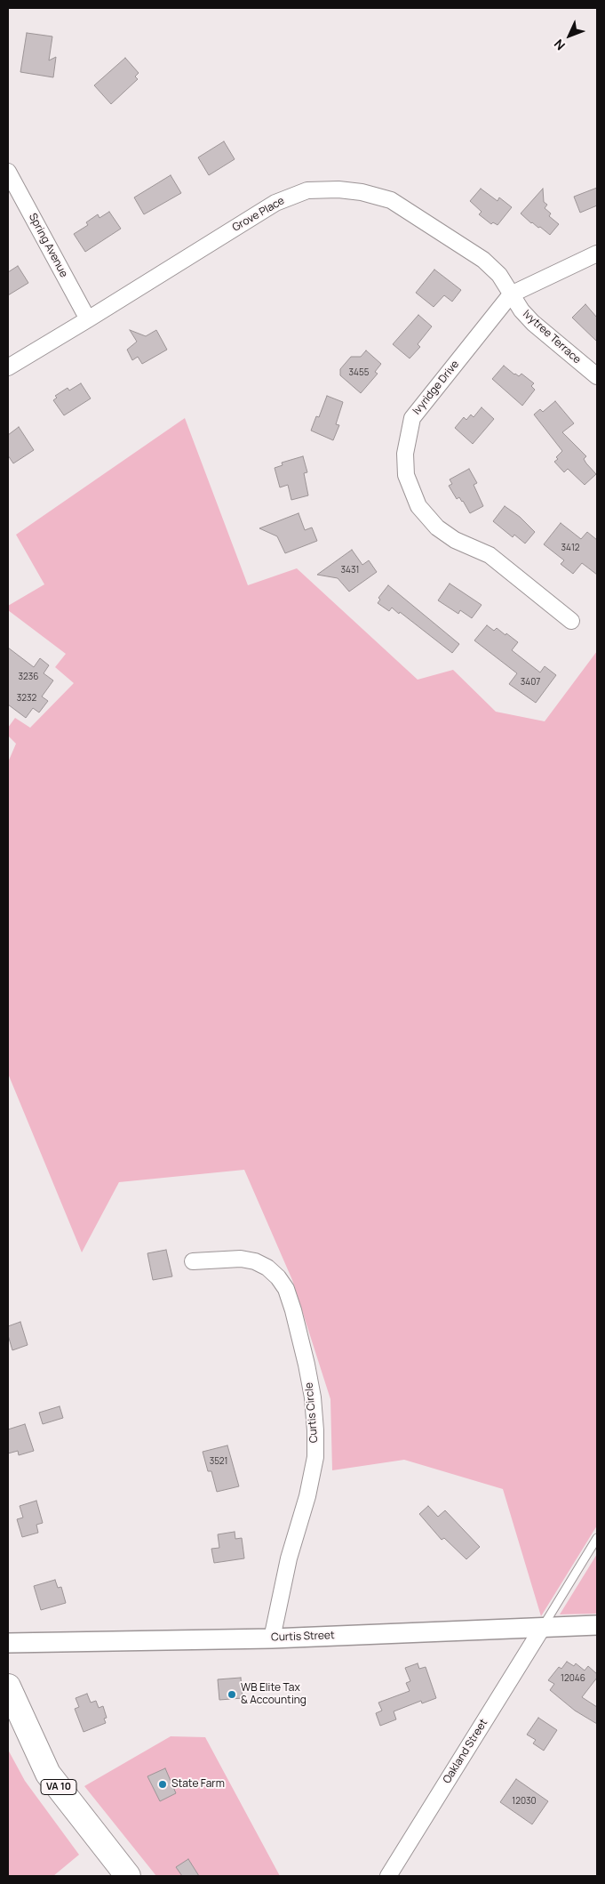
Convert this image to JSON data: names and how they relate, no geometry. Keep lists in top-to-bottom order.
{
  "streets": {
    "main road": ["VA 10"],
    "street": [
      "Grove Place",
      "Spring Avenue",
      "Ivytree Terrace",
      "Ivyridge Drive",
      "Curtis Circle",
      "Curtis Street",
      "Oakland Street"
    ]
  },
  "crossings": [
    ["Grove Place", "Spring Avenue"],
    ["Grove Place", "Ivytree Terrace"],
    ["Grove Place", "Ivyridge Drive"],
    ["Ivytree Terrace", "Ivyridge Drive"],
    ["Curtis Circle", "Curtis Street"],
    ["Curtis Street", "Oakland Street"]
  ],
  "places": ["WB Elite Tax & Accounting", "State Farm"],
  "house_numbers": [
    "3455",
    "3412",
    "3431",
    "3236",
    "3407",
    "3232",
    "3521",
    "12046",
    "12030"
  ],
  "north": "bottom left"
}
